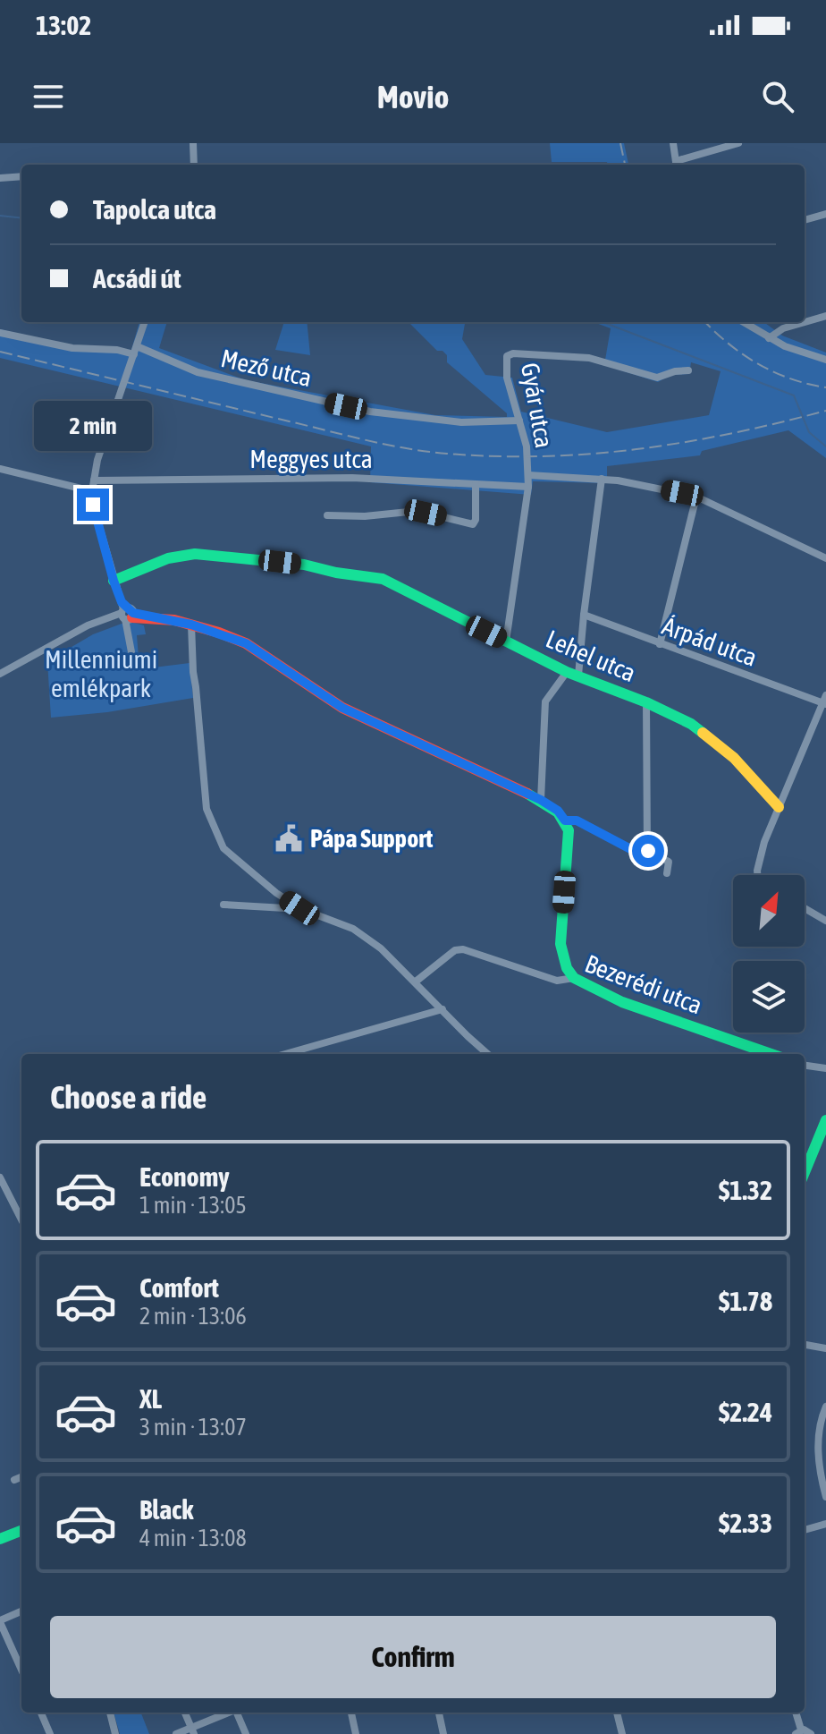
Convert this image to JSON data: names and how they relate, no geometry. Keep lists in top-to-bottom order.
{
  "streets": {
    "street": [
      "Mező utca",
      "Gyár utca",
      "Meggyes utca",
      "Árpád utca",
      "Lehel utca",
      "Bezerédi utca"
    ]
  },
  "crossings": [
    ["Mező utca", "Gyár utca"],
    ["Gyár utca", "Meggyes utca"],
    ["Gyár utca", "Lehel utca"]
  ],
  "parks": ["Millenniumi emlékpark"],
  "places": {
    "public building": ["Pápa Support"]
  },
  "north": "top right",
  "page": {
    "status": "13:02",
    "header": "Movio",
    "banner": ["Tapolca utca", "Acsádi út"],
    "bubble": "2 min",
    "heading": "Choose a ride",
    "list": [
      {
        "name": "Economy",
        "note": "1 min · 13:05",
        "value": "$1.32"
      },
      {
        "name": "Comfort",
        "note": "2 min · 13:06",
        "value": "$1.78"
      },
      {
        "name": "XL",
        "note": "3 min · 13:07",
        "value": "$2.24"
      },
      {
        "name": "Black",
        "note": "4 min · 13:08",
        "value": "$2.33"
      }
    ],
    "buttons": "Confirm"
  }
}
